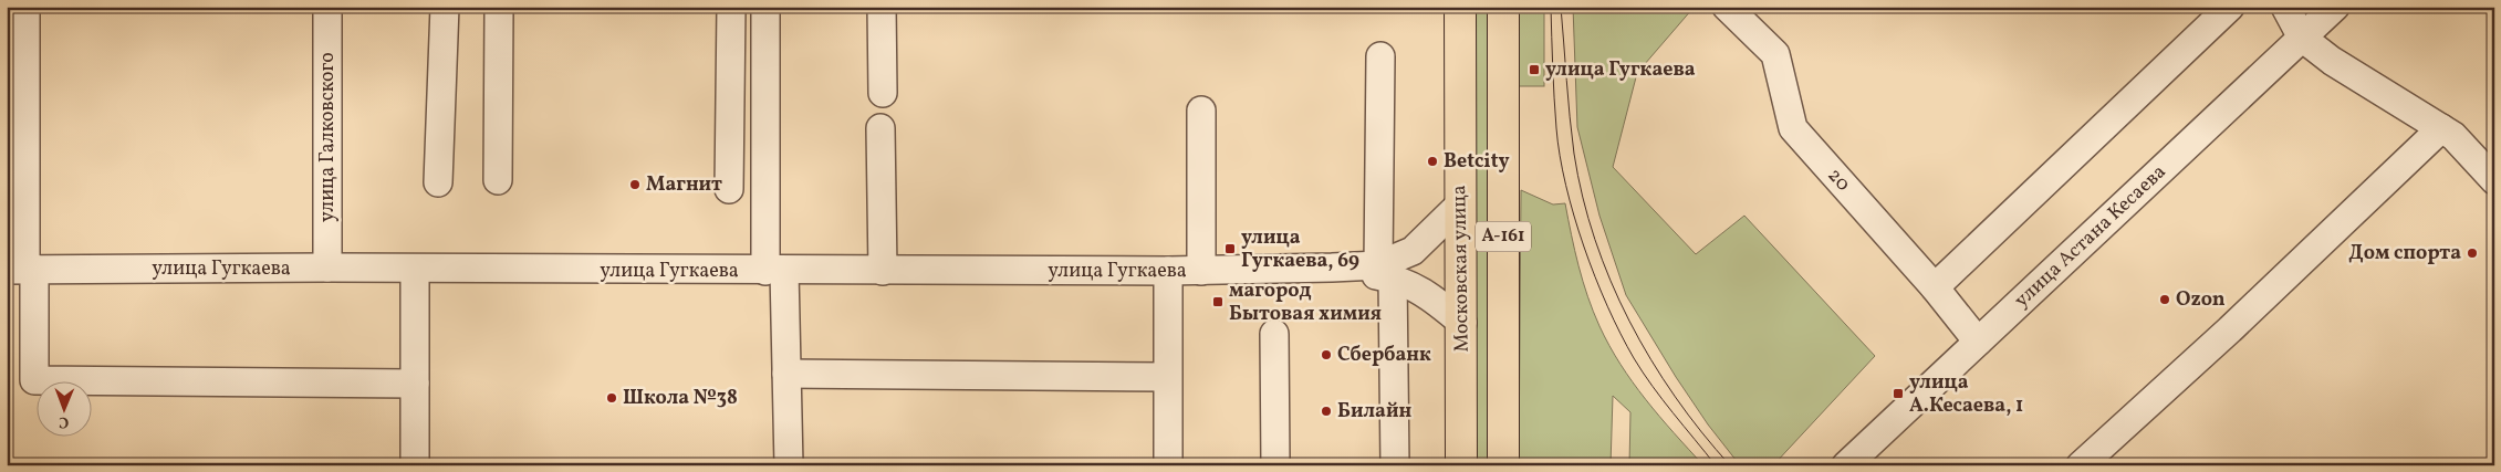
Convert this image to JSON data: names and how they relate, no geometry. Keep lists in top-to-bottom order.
{
  "streets": {
    "highway": ["А-161", "Московская улица"],
    "street": [
      "улица Галковского",
      "20",
      "улица Астана Кесаева",
      "улица Гугкаева"
    ]
  },
  "crossings": [
    ["улица Галковского", "улица Гугкаева"],
    ["20", "улица Астана Кесаева"],
    ["улица Гугкаева", "Московская улица"]
  ],
  "places": {
    "transit": [
      "улица Гугкаева",
      "улица Гугкаева, 69",
      "магород Бытовая химия",
      "улица А.Кесаева, 1"
    ],
    "other": [
      "Betcity",
      "Магнит",
      "Дом спорта",
      "Ozon",
      "Сбербанк",
      "Школа №38",
      "Билайн"
    ]
  },
  "north": "bottom"
}
